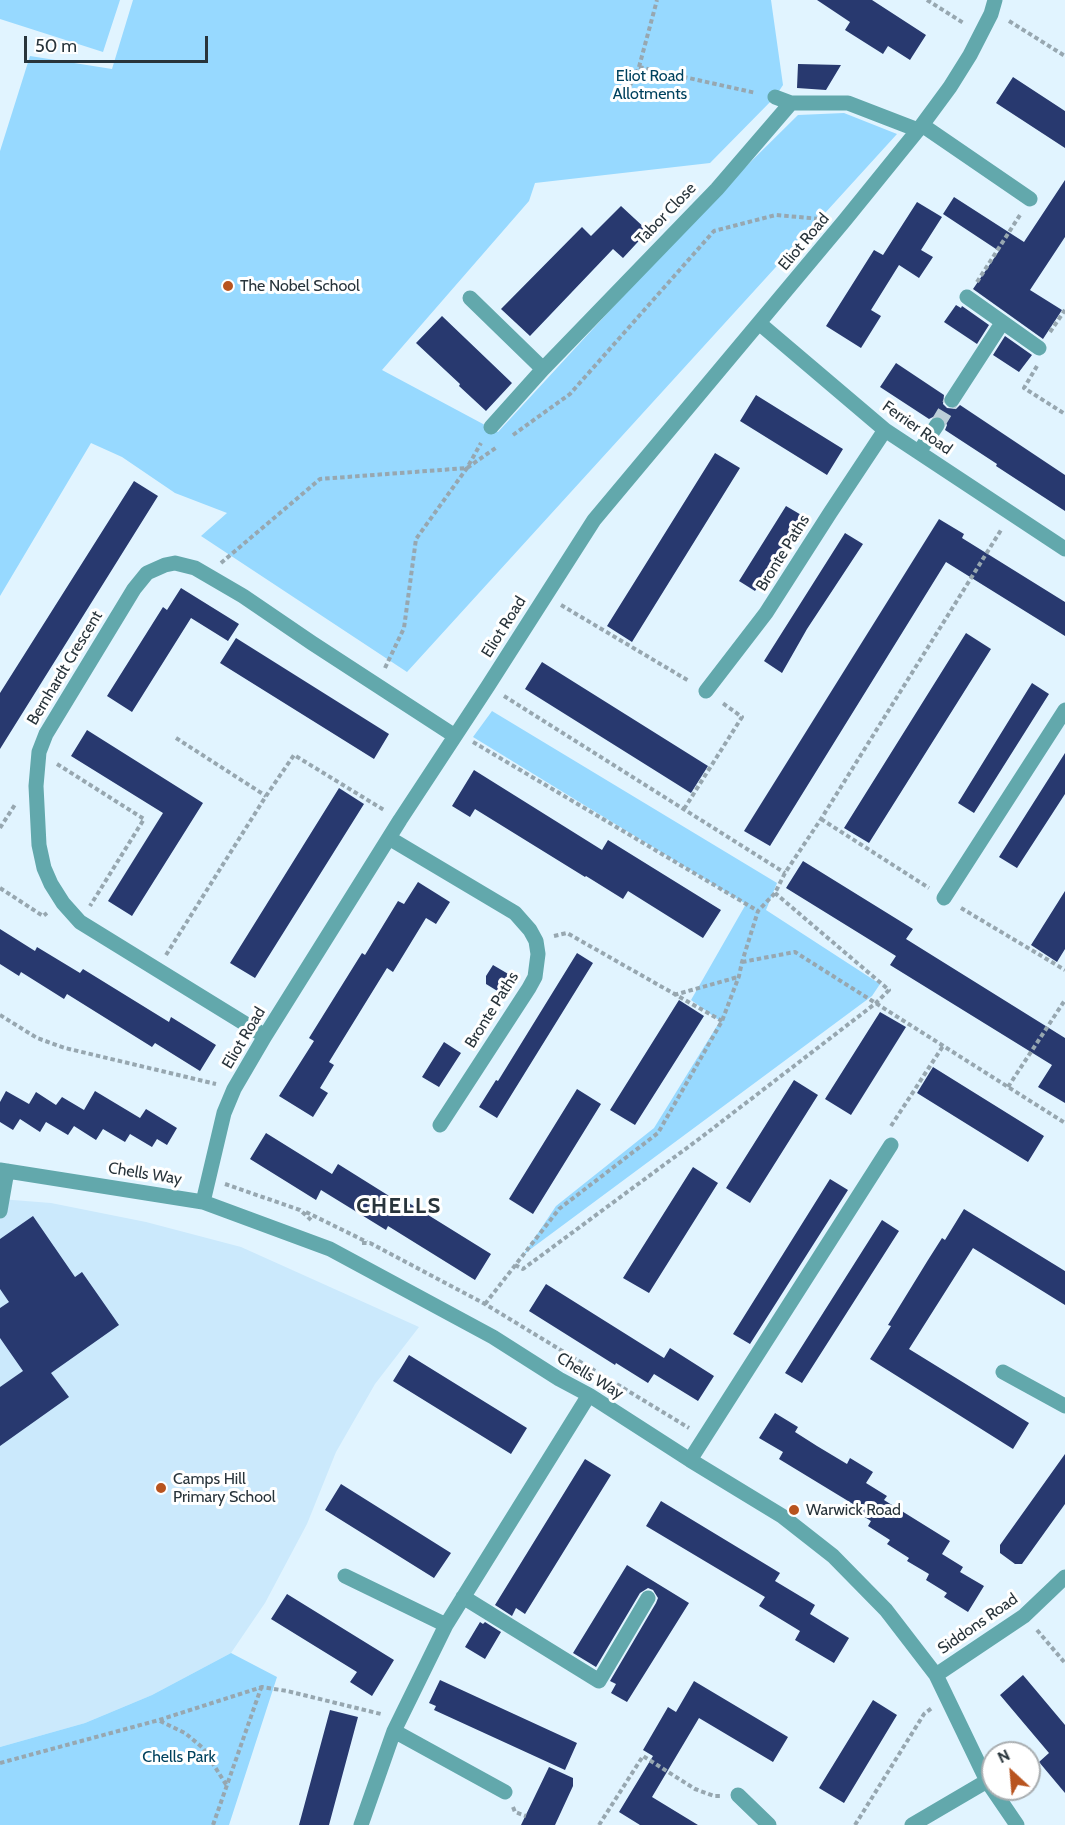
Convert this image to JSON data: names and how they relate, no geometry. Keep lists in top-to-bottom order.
{
  "streets": {
    "street": [
      "Tabor Close",
      "Eliot Road",
      "Ferrier Road",
      "Bronte Paths",
      "Bernhardt Crescent",
      "Chells Way",
      "Siddons Road"
    ]
  },
  "crossings": [
    ["Eliot Road", "Ferrier Road"],
    ["Eliot Road", "Bernhardt Crescent"],
    ["Eliot Road", "Chells Way"],
    ["Ferrier Road", "Bronte Paths"],
    ["Chells Way", "Siddons Road"]
  ],
  "districts": ["CHELLS"],
  "parks": ["Eliot Road Allotments", "Chells Park"],
  "places": ["The Nobel School", "Camps Hill Primary School", "Warwick Road"],
  "scale_bar": "50 m",
  "north": "top left"
}
